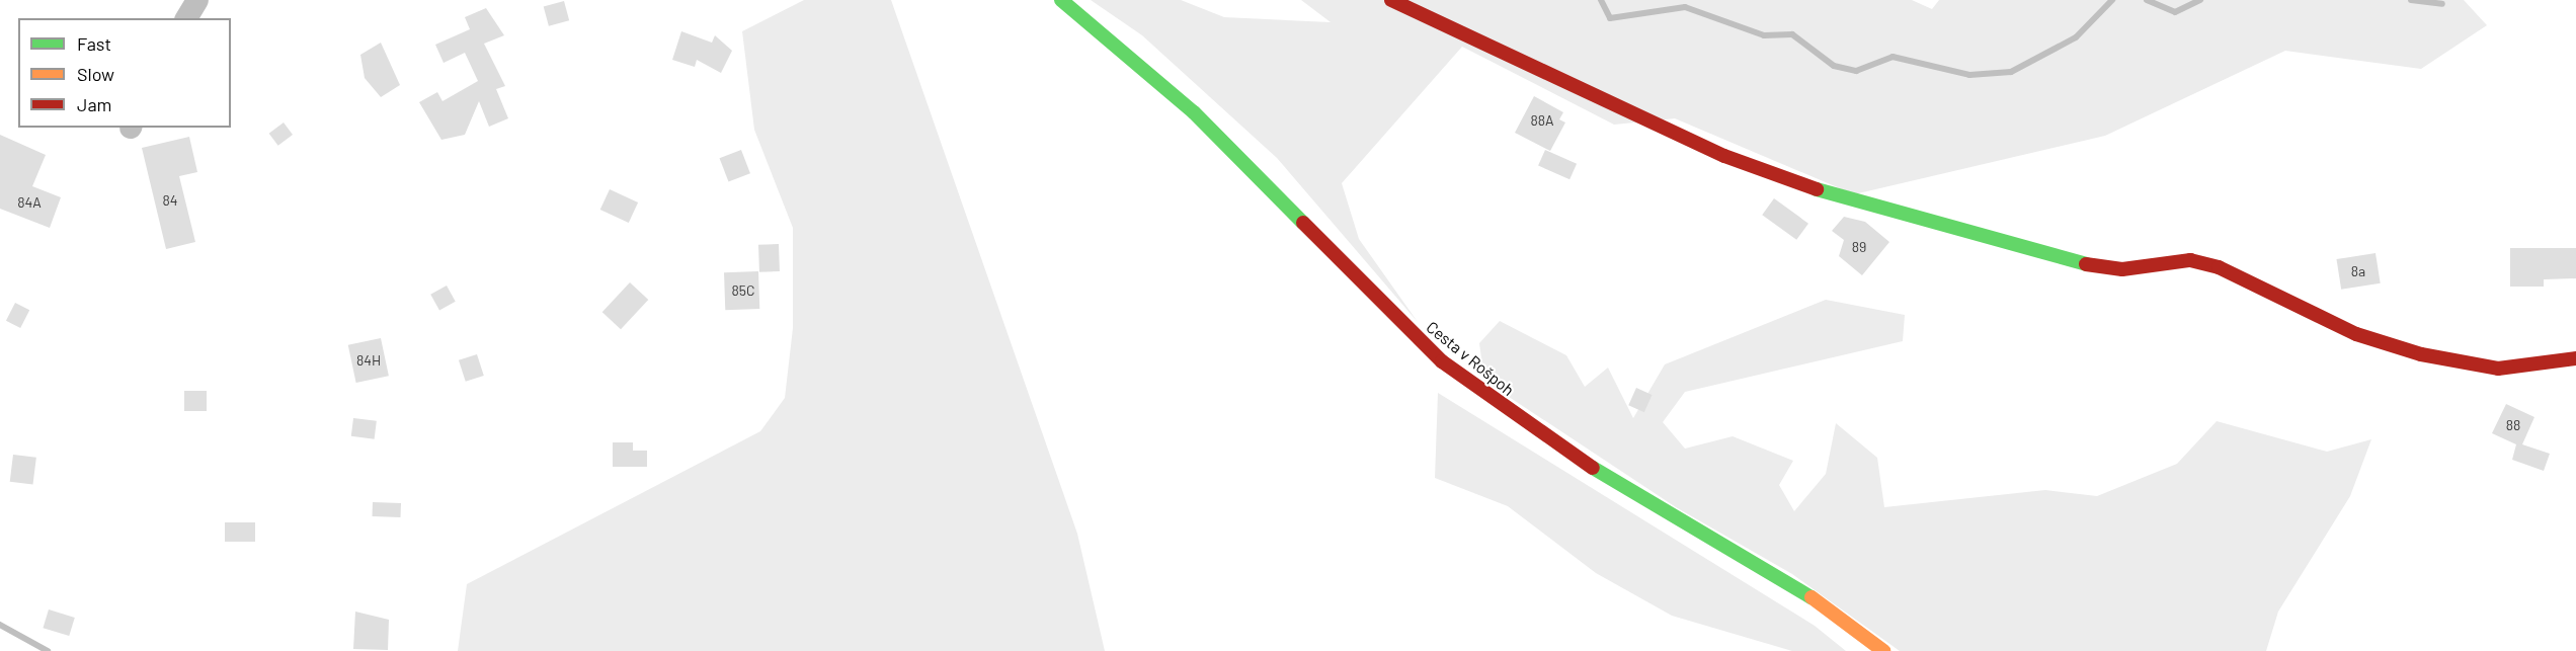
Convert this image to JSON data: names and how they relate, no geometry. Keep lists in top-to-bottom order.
{
  "streets": {
    "street": ["Cesta v Rošpoh"]
  },
  "house_numbers": [
    "88A",
    "84",
    "84A",
    "89",
    "8a",
    "85C",
    "84H",
    "88"
  ],
  "legend": ["Fast", "Slow", "Jam"]
}
